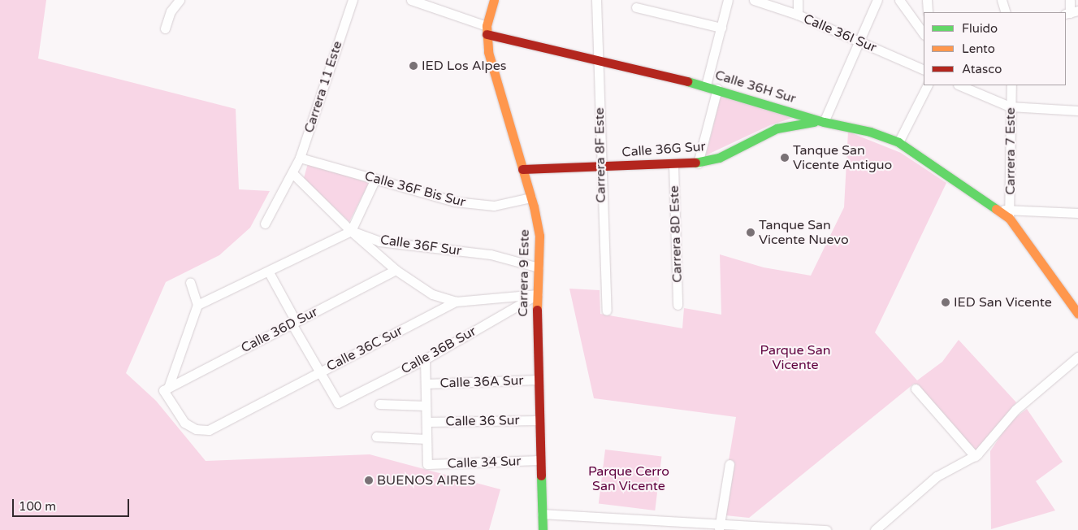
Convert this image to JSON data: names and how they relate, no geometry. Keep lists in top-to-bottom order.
{
  "streets": {
    "street": [
      "Calle 36I Sur",
      "Carrera 11 Este",
      "Calle 36H Sur",
      "Calle 36G Sur",
      "Carrera 7 Este",
      "Carrera 8F Este",
      "Calle 36F Bis Sur",
      "Carrera 8D Este",
      "Calle 36F Sur",
      "Carrera 9 Este",
      "Calle 36D Sur",
      "Calle 36C Sur",
      "Calle 36B Sur",
      "Calle 36A Sur",
      "Calle 36 Sur",
      "Calle 34 Sur"
    ]
  },
  "crossings": [
    ["Carrera 11 Este", "Calle 36F Bis Sur"],
    ["Calle 36H Sur", "Calle 36G Sur"],
    ["Calle 36H Sur", "Carrera 7 Este"],
    ["Calle 36H Sur", "Carrera 8F Este"],
    ["Calle 36H Sur", "Carrera 9 Este"],
    ["Calle 36G Sur", "Carrera 8F Este"],
    ["Calle 36G Sur", "Carrera 8D Este"],
    ["Calle 36G Sur", "Carrera 9 Este"],
    ["Calle 36F Bis Sur", "Carrera 9 Este"],
    ["Calle 36F Sur", "Carrera 9 Este"],
    ["Carrera 9 Este", "Calle 36C Sur"],
    ["Carrera 9 Este", "Calle 36B Sur"],
    ["Carrera 9 Este", "Calle 36A Sur"],
    ["Carrera 9 Este", "Calle 36 Sur"],
    ["Carrera 9 Este", "Calle 34 Sur"],
    ["Calle 36D Sur", "Calle 36C Sur"],
    ["Calle 36C Sur", "Calle 36B Sur"]
  ],
  "parks": ["Parque San Vicente", "Parque Cerro San Vicente"],
  "places": [
    "IED Los Alpes",
    "Tanque San Vicente Antiguo",
    "Tanque San Vicente Nuevo",
    "IED San Vicente",
    "BUENOS AIRES"
  ],
  "legend": ["Fluido", "Lento", "Atasco"],
  "scale_bar": "100 m"
}
